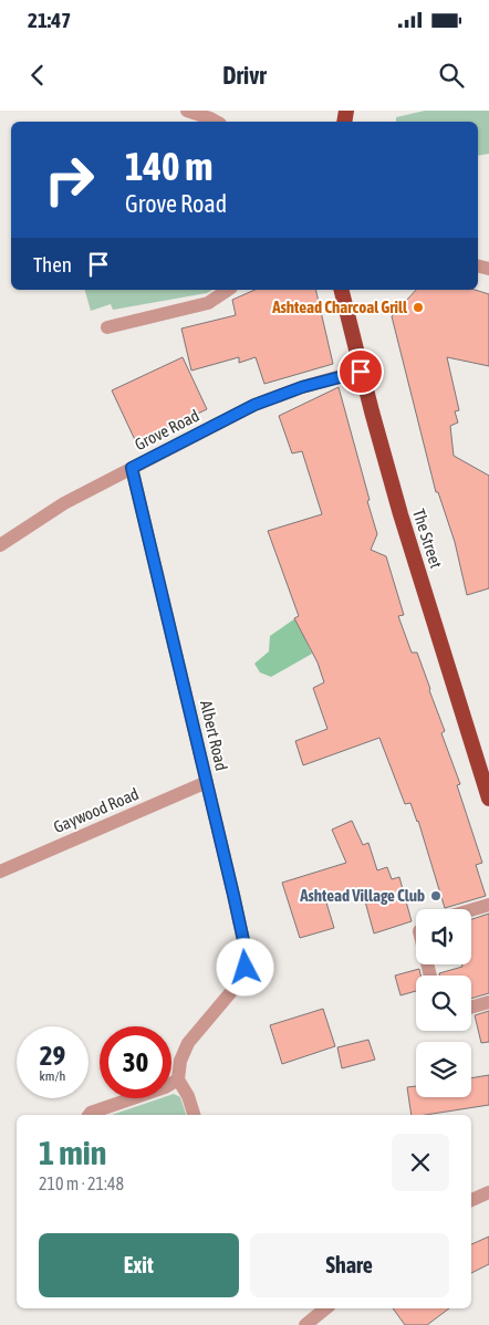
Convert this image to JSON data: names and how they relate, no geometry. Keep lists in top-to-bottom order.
{
  "streets": {
    "highway": ["The Street"],
    "street": ["Grove Road", "Albert Road", "Gaywood Road"]
  },
  "crossings": [
    ["Grove Road", "The Street"],
    ["Grove Road", "Albert Road"],
    ["Albert Road", "Gaywood Road"]
  ],
  "places": ["Ashtead Charcoal Grill", "Ashtead Village Club"],
  "page": {
    "status": "21:47",
    "header": "Drivr",
    "turn": ["140 m", "Grove Road"],
    "then": "Then",
    "speed": "29 km/h",
    "limit": "30",
    "heading": ["1 min", "210 m · 21:48"],
    "buttons": ["Exit", "Share"]
  }
}
